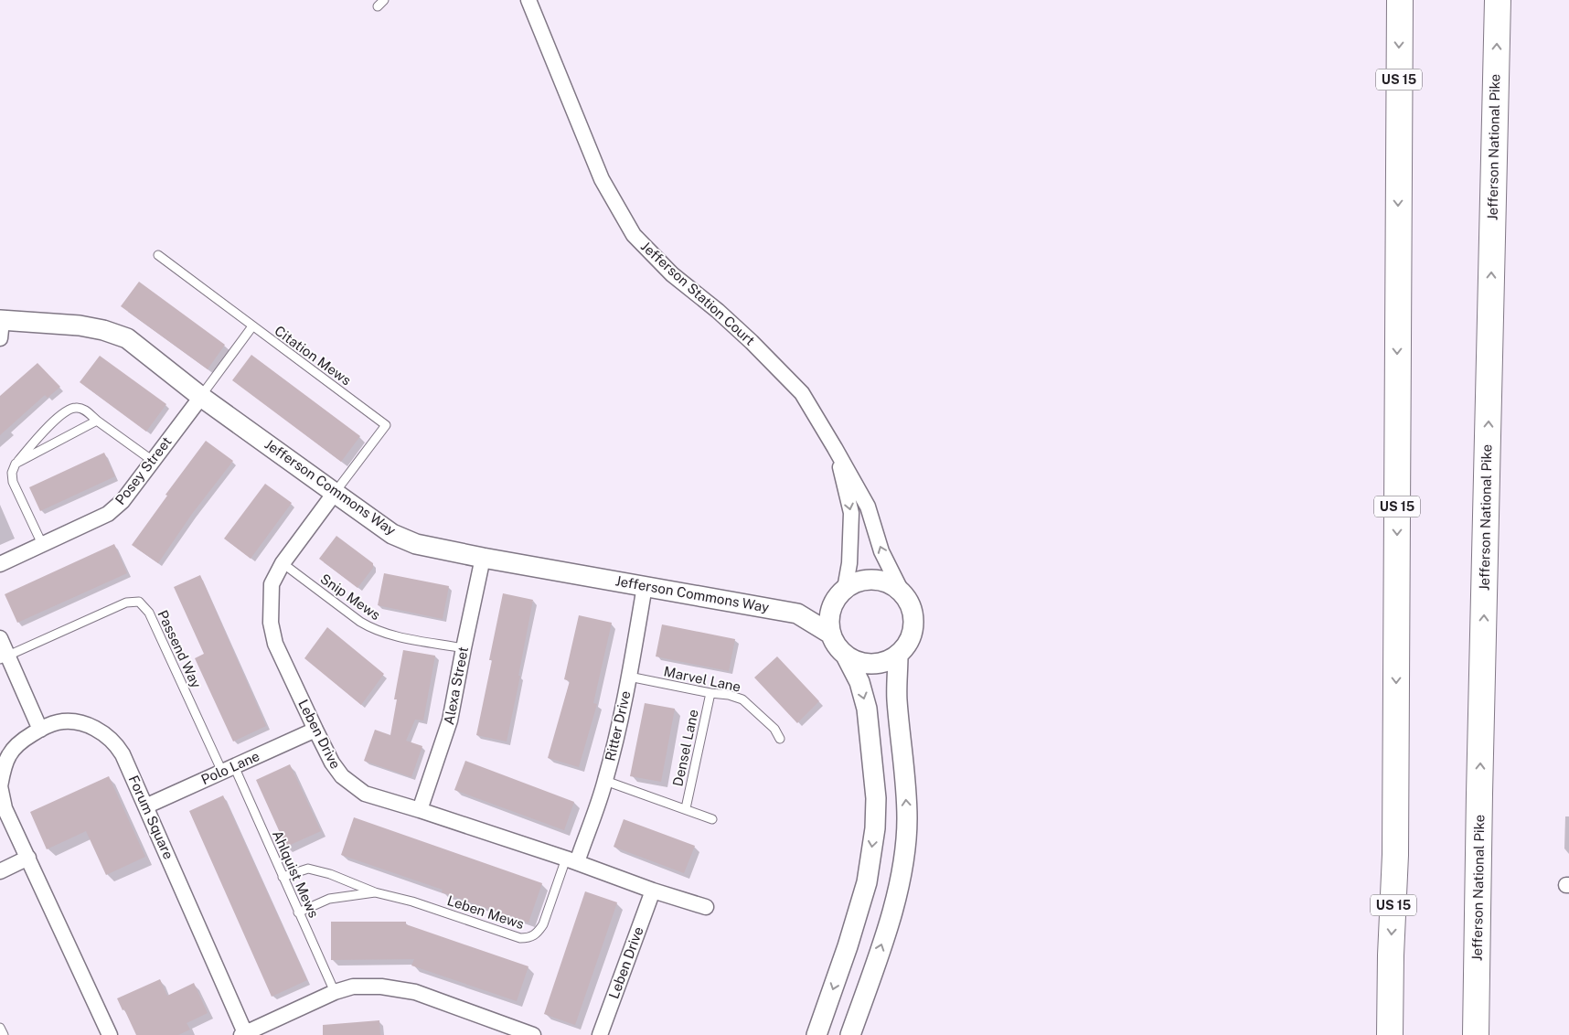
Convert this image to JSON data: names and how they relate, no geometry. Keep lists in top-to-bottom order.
{
  "streets": {
    "highway": ["US 15", "Jefferson National Pike"],
    "street": [
      "Jefferson Station Court",
      "Posey Street",
      "Jefferson Commons Way",
      "Alexa Street",
      "Ritter Drive",
      "Leben Drive",
      "Polo Lane",
      "Forum Square"
    ],
    "lane": [
      "Citation Mews",
      "Snip Mews",
      "Passend Way",
      "Marvel Lane",
      "Densel Lane",
      "Ahlquist Mews",
      "Leben Mews"
    ]
  },
  "crossings": [
    ["Jefferson Station Court", "Jefferson Commons Way"],
    ["Citation Mews", "Jefferson Commons Way"],
    ["Citation Mews", "Leben Drive"],
    ["Posey Street", "Jefferson Commons Way"],
    ["Jefferson Commons Way", "Alexa Street"],
    ["Jefferson Commons Way", "Ritter Drive"],
    ["Jefferson Commons Way", "Leben Drive"],
    ["Snip Mews", "Alexa Street"],
    ["Snip Mews", "Leben Drive"],
    ["Passend Way", "Polo Lane"],
    ["Passend Way", "Ahlquist Mews"],
    ["Marvel Lane", "Ritter Drive"],
    ["Marvel Lane", "Densel Lane"],
    ["Alexa Street", "Leben Drive"],
    ["Ritter Drive", "Leben Drive"],
    ["Ritter Drive", "Leben Mews"],
    ["Leben Drive", "Polo Lane"],
    ["Leben Drive", "Leben Mews"],
    ["Polo Lane", "Forum Square"],
    ["Polo Lane", "Ahlquist Mews"],
    ["Ahlquist Mews", "Leben Mews"]
  ]
}
